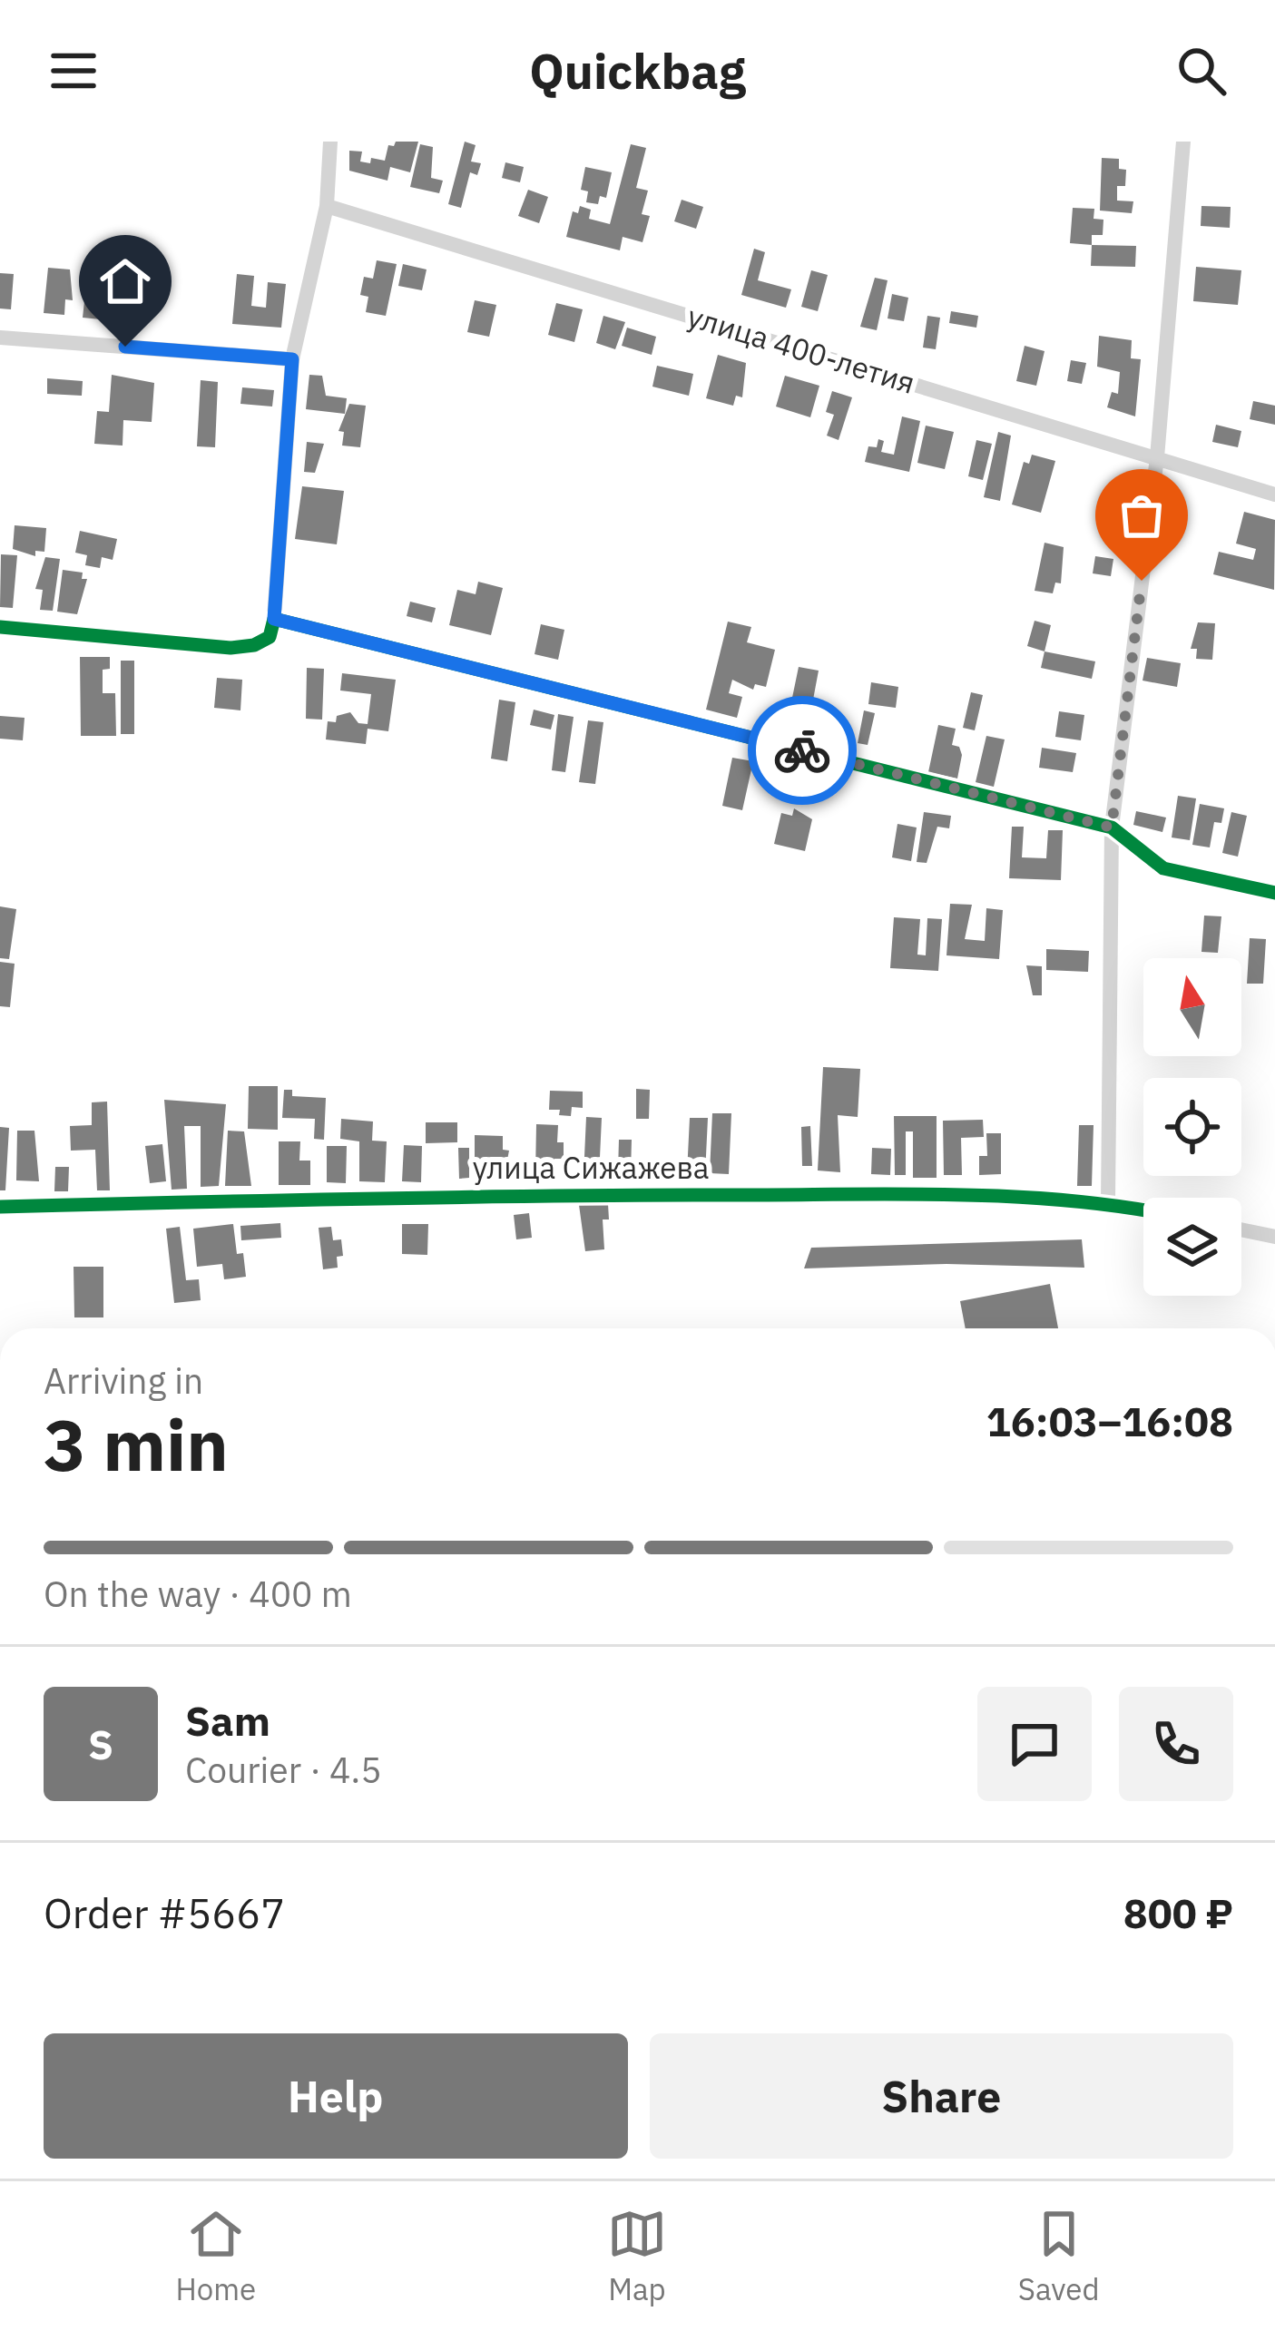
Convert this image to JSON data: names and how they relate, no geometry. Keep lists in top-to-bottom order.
{
  "streets": {
    "street": ["улица 400-летия", "улица Сижажева"]
  },
  "north": "top",
  "page": {
    "header": "Quickbag",
    "heading": ["3 min", "Arriving in", "16:03–16:08"],
    "panel": [
      "Sam",
      "Courier · 4.5",
      "Order #5667",
      "800 ₽"
    ],
    "bar": "On the way · 400 m",
    "round": "S",
    "buttons": ["Help", "Share"],
    "tabs": ["Home", "Map", "Saved"]
  }
}
